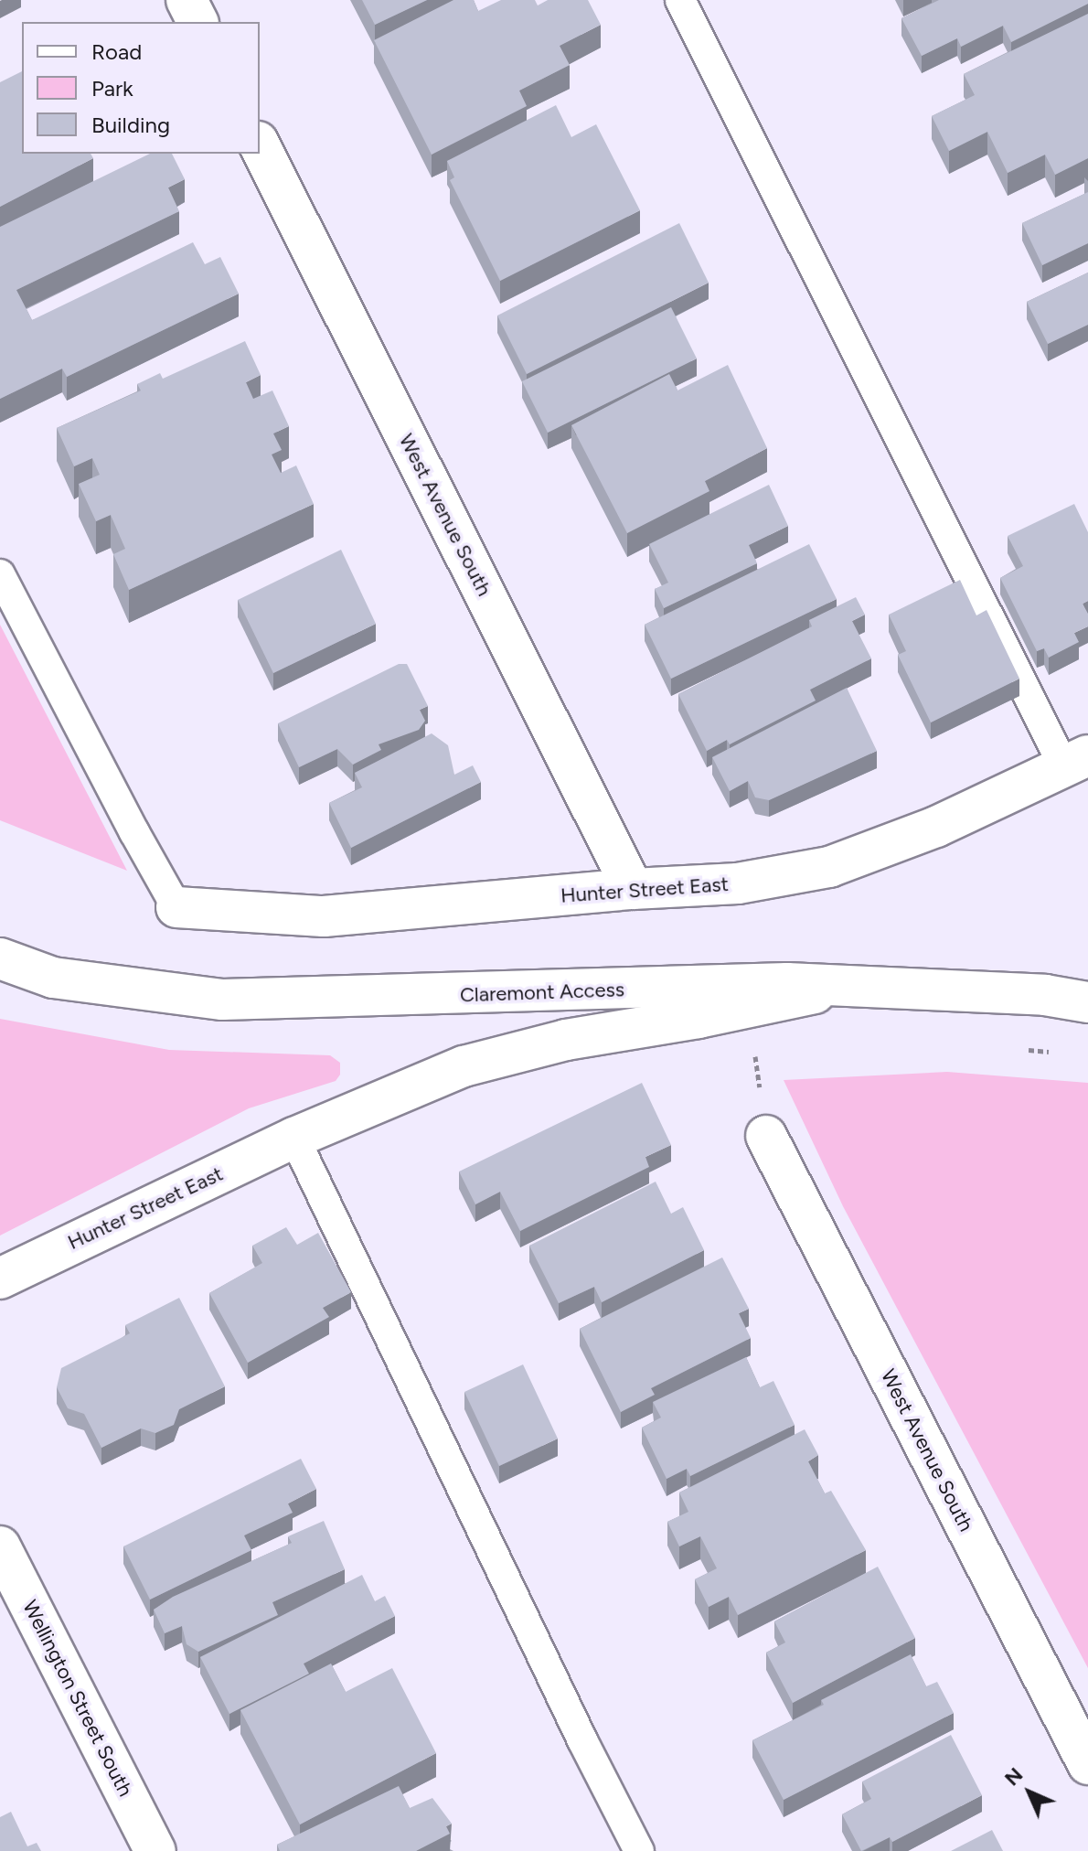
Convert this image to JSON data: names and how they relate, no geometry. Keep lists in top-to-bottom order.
{
  "streets": {
    "street": [
      "West Avenue South",
      "Hunter Street East",
      "Claremont Access",
      "Wellington Street South"
    ]
  },
  "crossings": [
    ["West Avenue South", "Hunter Street East"],
    ["Hunter Street East", "Claremont Access"]
  ],
  "legend": ["Road", "Park", "Building"],
  "north": "top left"
}
